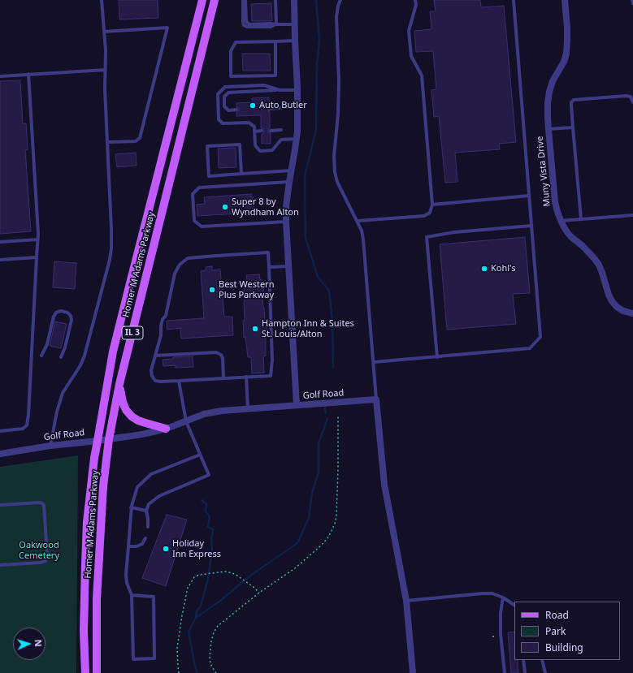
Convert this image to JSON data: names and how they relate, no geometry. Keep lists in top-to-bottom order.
{
  "streets": {
    "main road": ["Homer M Adams Parkway", "IL 3"],
    "street": ["Muny Vista Drive", "Golf Road"]
  },
  "crossings": [
    ["Homer M Adams Parkway", "Golf Road"]
  ],
  "parks": ["Oakwood Cemetery"],
  "places": [
    "Auto Butler",
    "Super 8 by Wyndham Alton",
    "Kohl's",
    "Best Western Plus Parkway",
    "Hampton Inn & Suites St. Louis/Alton",
    "Holiday Inn Express"
  ],
  "legend": ["Road", "Park", "Building"],
  "north": "right"
}
